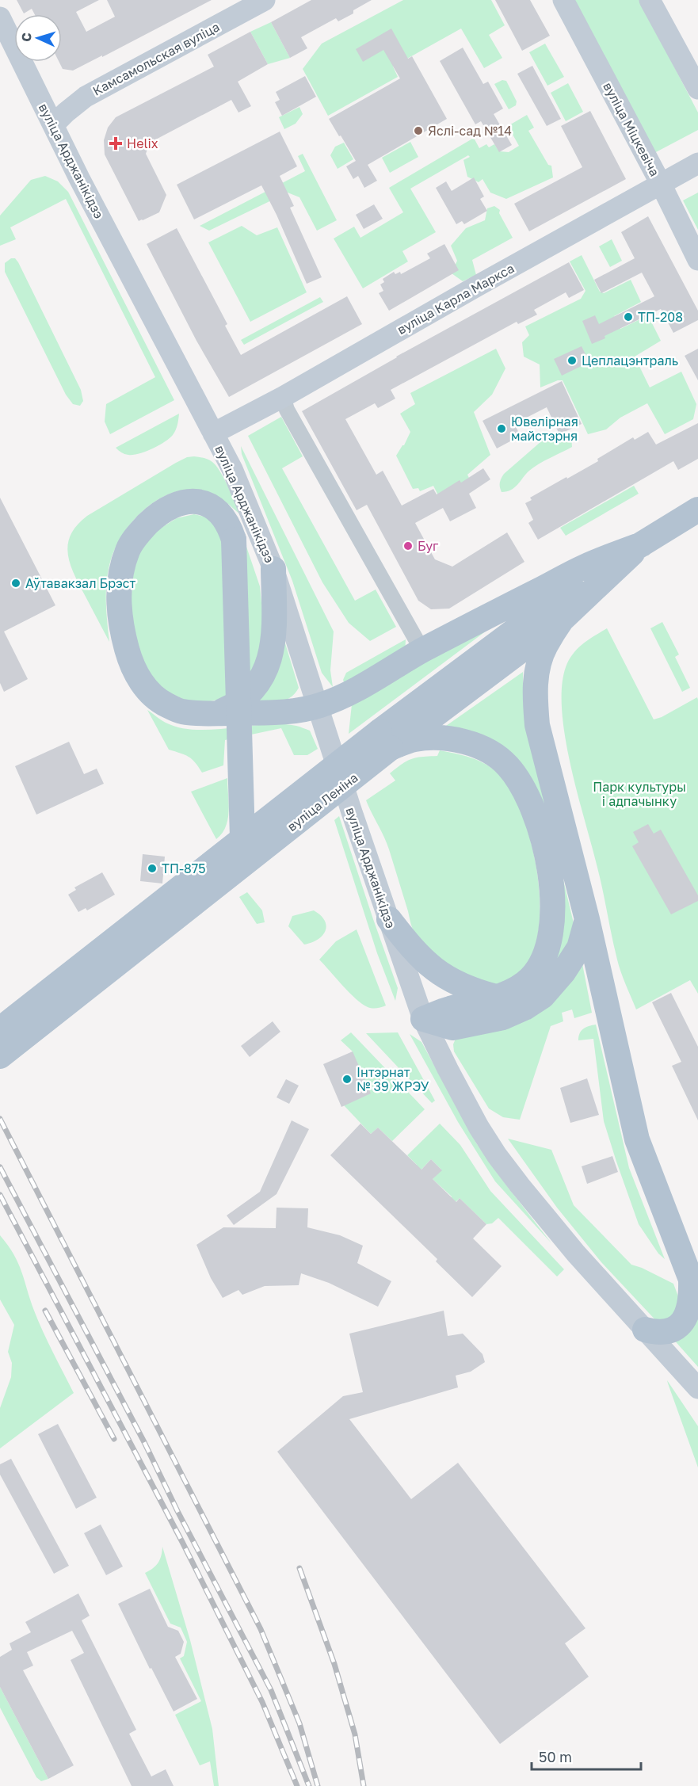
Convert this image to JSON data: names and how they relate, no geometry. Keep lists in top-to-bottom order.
{
  "streets": {
    "main road": [
      "Камсамольская вуліца",
      "вуліца Міцкевіча",
      "вуліца Арджанікідзэ",
      "вуліца Карла Маркса",
      "вуліца Леніна"
    ]
  },
  "crossings": [
    ["Камсамольская вуліца", "вуліца Арджанікідзэ"],
    ["вуліца Міцкевіча", "вуліца Карла Маркса"],
    ["вуліца Арджанікідзэ", "вуліца Карла Маркса"]
  ],
  "parks": ["Парк культуры і адпачынку"],
  "places": {
    "other": [
      "Яслі-сад №14",
      "ТП-208",
      "Цеплацэнтраль",
      "Ювелірная майстэрня",
      "Буг",
      "Аўтавакзал Брэст",
      "ТП-875",
      "Інтэрнат № 39 ЖРЭУ"
    ],
    "health": ["Helix"]
  },
  "scale_bar": "50 m",
  "north": "left"
}
